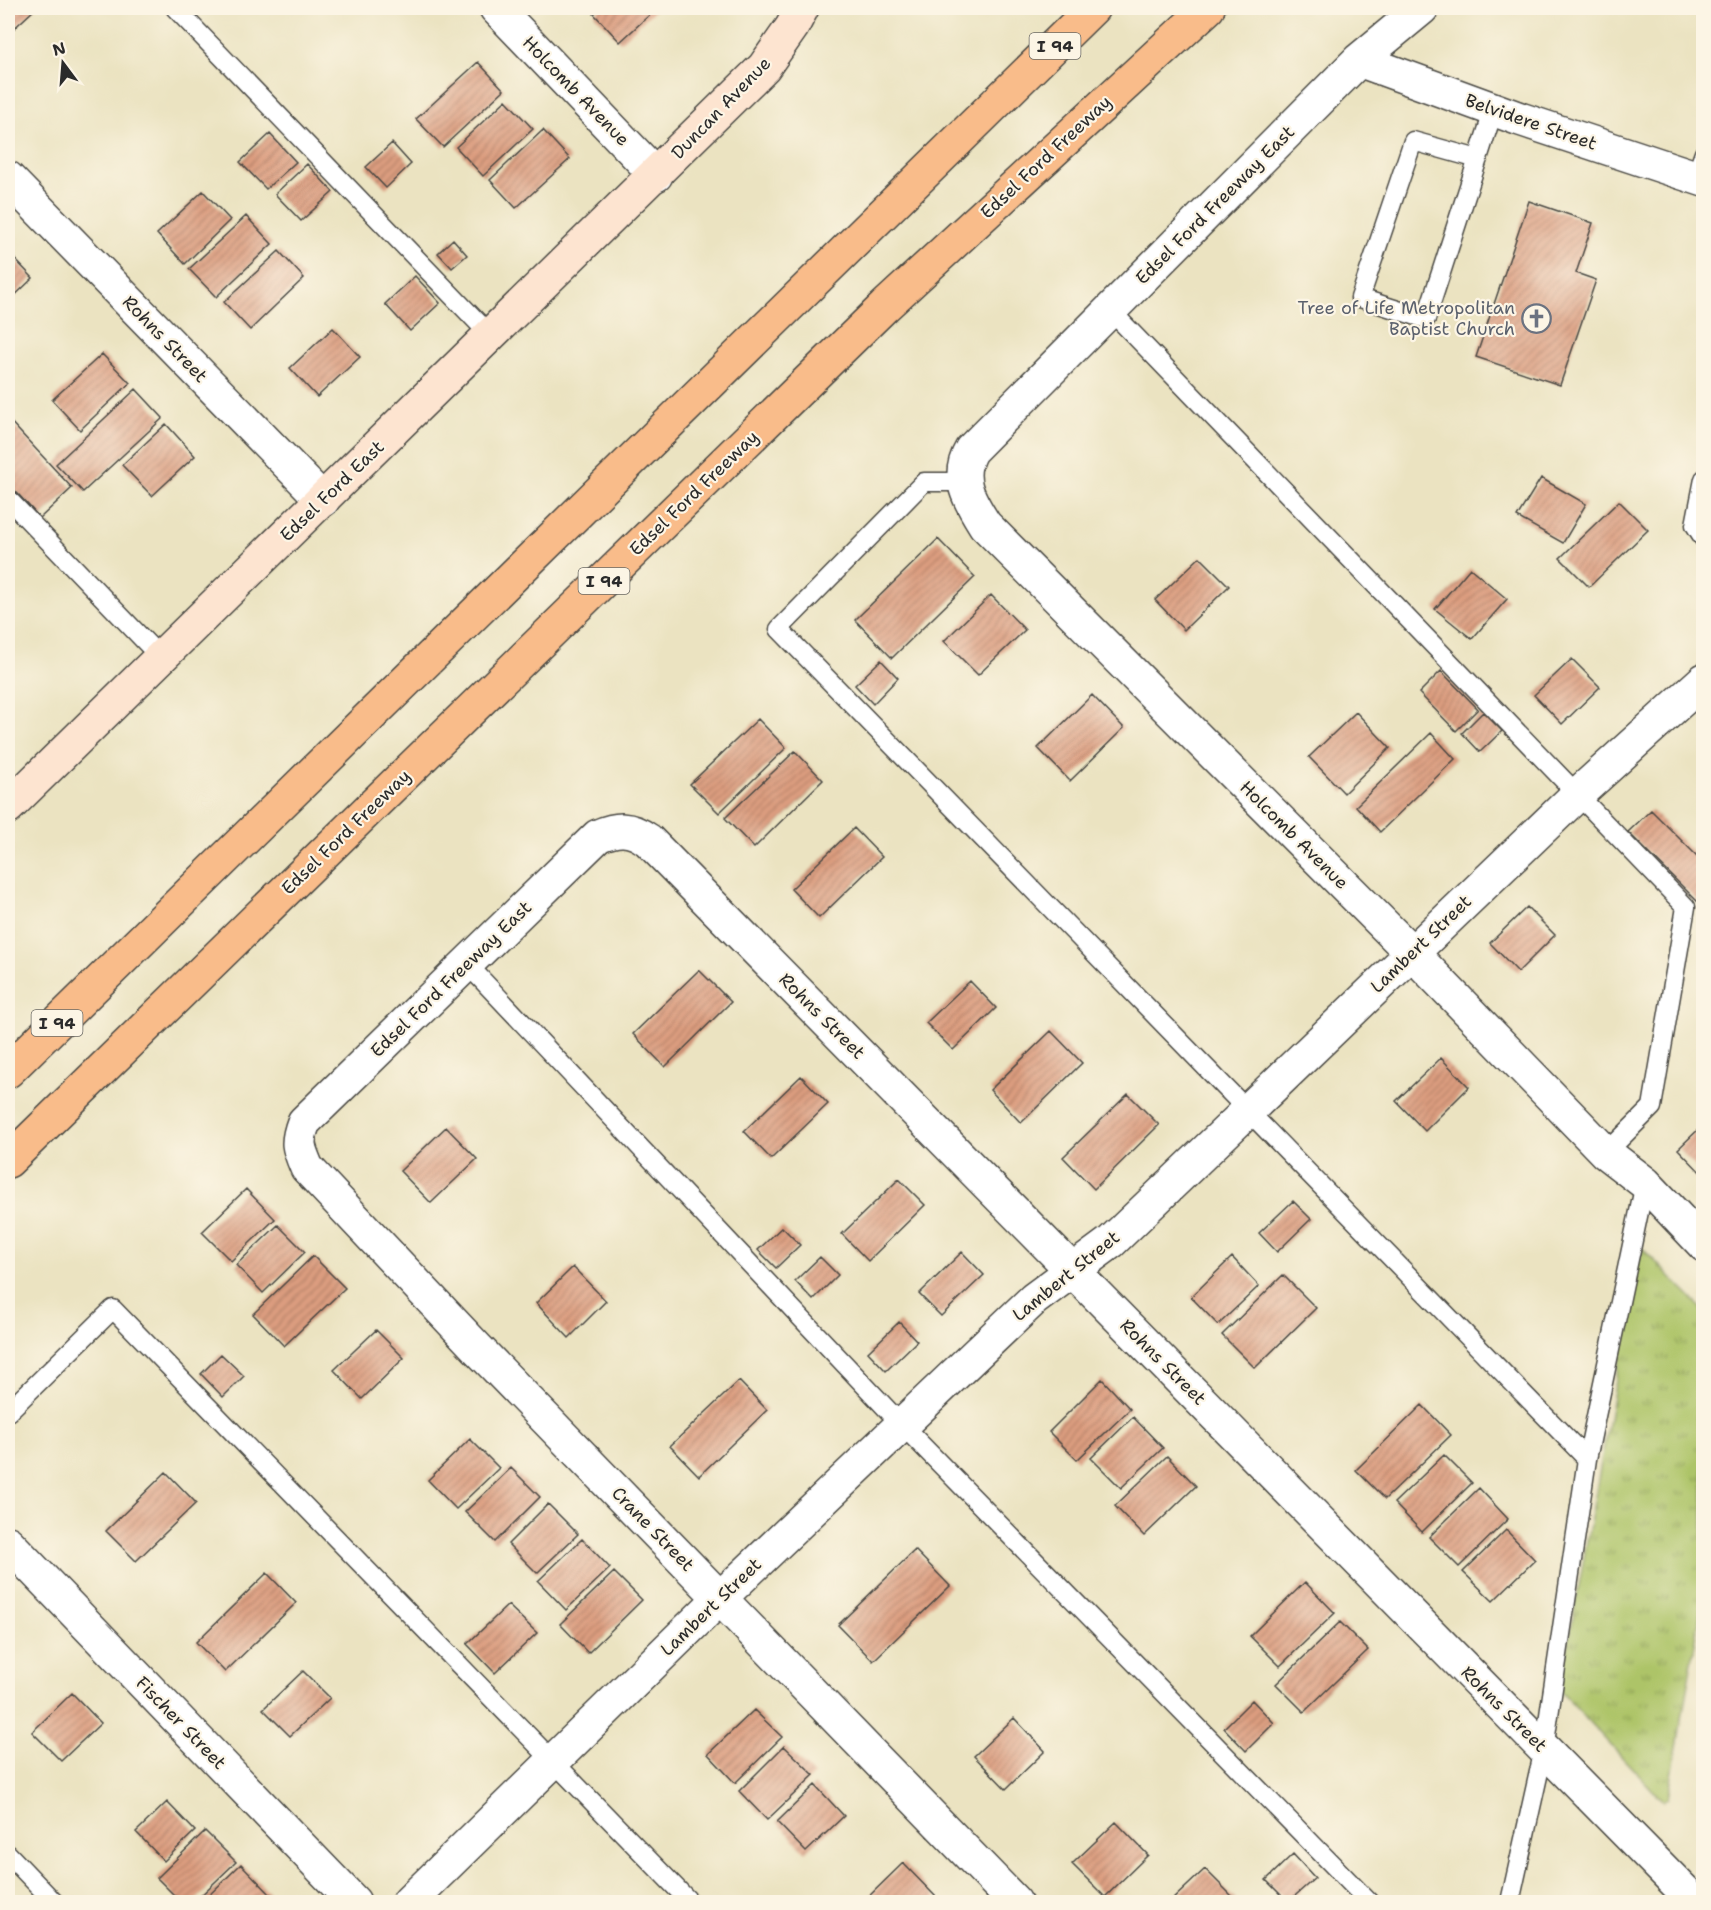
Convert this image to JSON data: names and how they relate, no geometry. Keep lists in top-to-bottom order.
{
  "streets": {
    "highway": ["I 94", "Edsel Ford Freeway"],
    "street": [
      "Holcomb Avenue",
      "Duncan Avenue",
      "Belvidere Street",
      "Edsel Ford Freeway East",
      "Rohns Street",
      "Edsel Ford East",
      "Lambert Street",
      "Crane Street",
      "Fischer Street"
    ]
  },
  "crossings": [
    ["Holcomb Avenue", "Duncan Avenue"],
    ["Holcomb Avenue", "Edsel Ford Freeway East"],
    ["Holcomb Avenue", "Edsel Ford East"],
    ["Holcomb Avenue", "Lambert Street"],
    ["Duncan Avenue", "Edsel Ford East"],
    ["Belvidere Street", "Edsel Ford Freeway East"],
    ["Edsel Ford Freeway East", "Rohns Street"],
    ["Edsel Ford Freeway East", "Crane Street"],
    ["Rohns Street", "Edsel Ford East"],
    ["Rohns Street", "Lambert Street"],
    ["Lambert Street", "Crane Street"]
  ],
  "places": {
    "church": ["Tree of Life Metropolitan Baptist Church"]
  },
  "north": "top"
}
